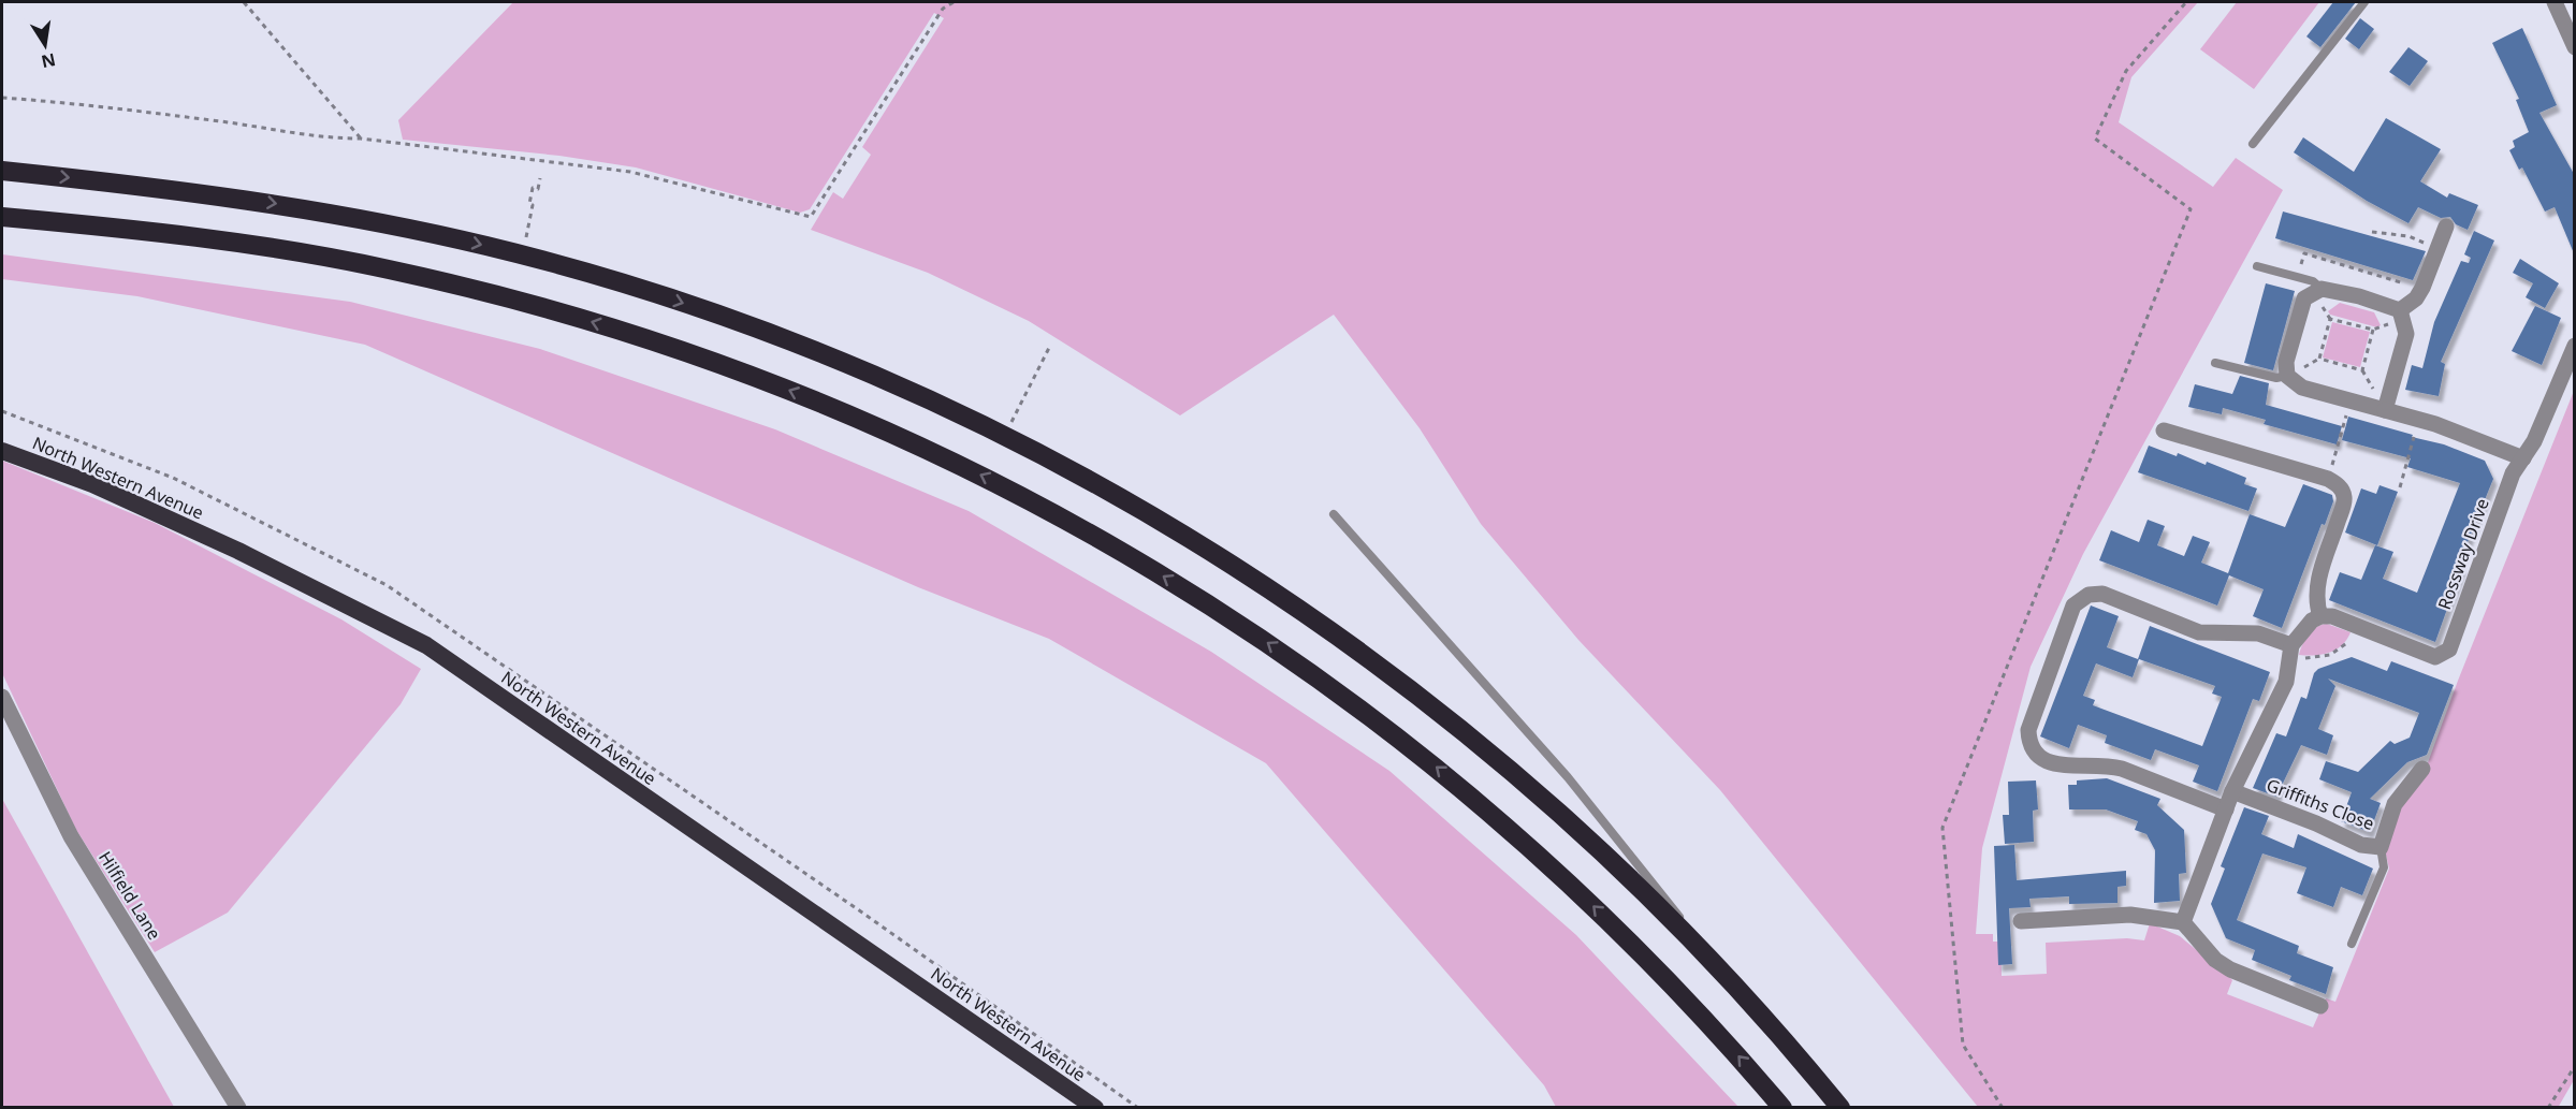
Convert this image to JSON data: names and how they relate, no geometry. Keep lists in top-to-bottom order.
{
  "streets": {
    "highway": ["North Western Avenue"],
    "street": ["Rossway Drive", "Griffiths Close", "Hilfield Lane"]
  },
  "north": "bottom"
}
